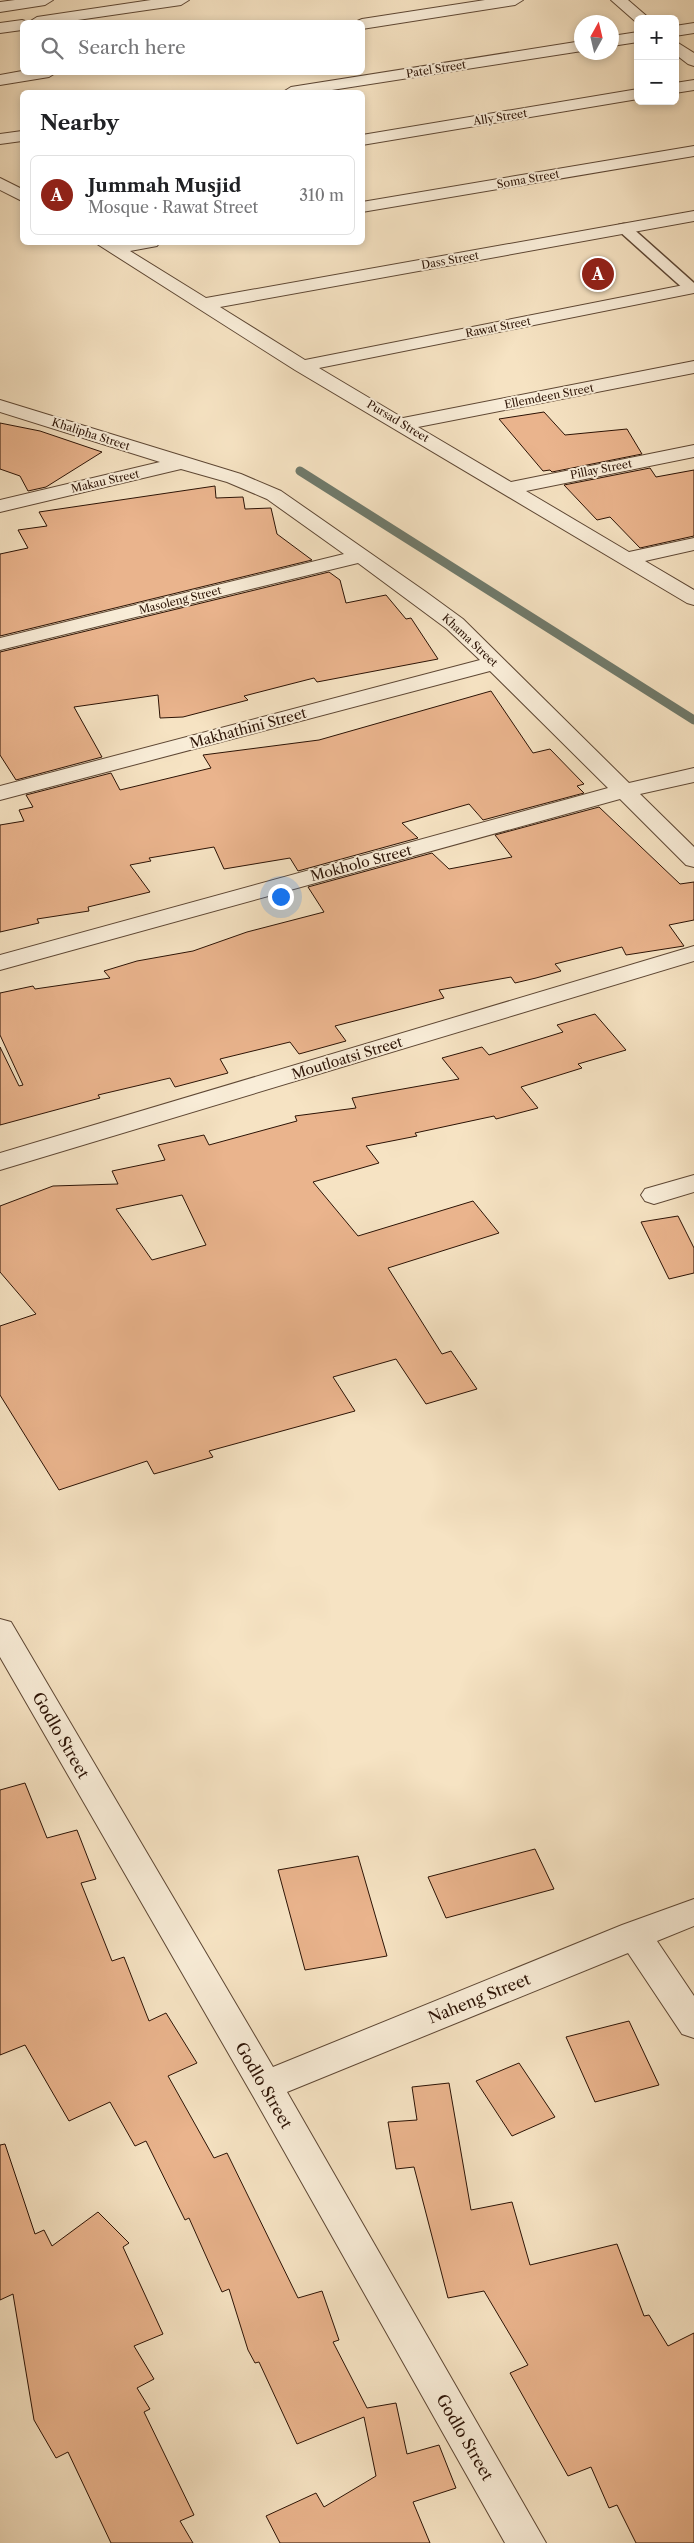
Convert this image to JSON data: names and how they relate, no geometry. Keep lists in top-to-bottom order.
{
  "streets": {
    "street": [
      "Patel Street",
      "Ally Street",
      "Soma Street",
      "Dass Street",
      "Rawat Street",
      "Ellemdeen Street",
      "Pursad Street",
      "Khalipha Street",
      "Pillay Street",
      "Makau Street",
      "Masoleng Street",
      "Khama Street",
      "Makhathini Street",
      "Mokholo Street",
      "Moutloatsi Street",
      "Godlo Street",
      "Naheng Street"
    ]
  },
  "crossings": [
    ["Dass Street", "Pursad Street"],
    ["Rawat Street", "Pursad Street"],
    ["Ellemdeen Street", "Pursad Street"],
    ["Pursad Street", "Pillay Street"],
    ["Khalipha Street", "Makau Street"],
    ["Makau Street", "Khama Street"],
    ["Masoleng Street", "Khama Street"],
    ["Khama Street", "Makhathini Street"],
    ["Khama Street", "Mokholo Street"],
    ["Godlo Street", "Naheng Street"]
  ],
  "north": "top",
  "page": {
    "map_buttons": ["+", "−"],
    "search": "Search here",
    "heading": "Nearby",
    "list": [
      {
        "mark": "A",
        "name": "Jummah Musjid",
        "note": "Mosque · Rawat Street",
        "value": "310 m"
      }
    ],
    "pins": "A"
  }
}
